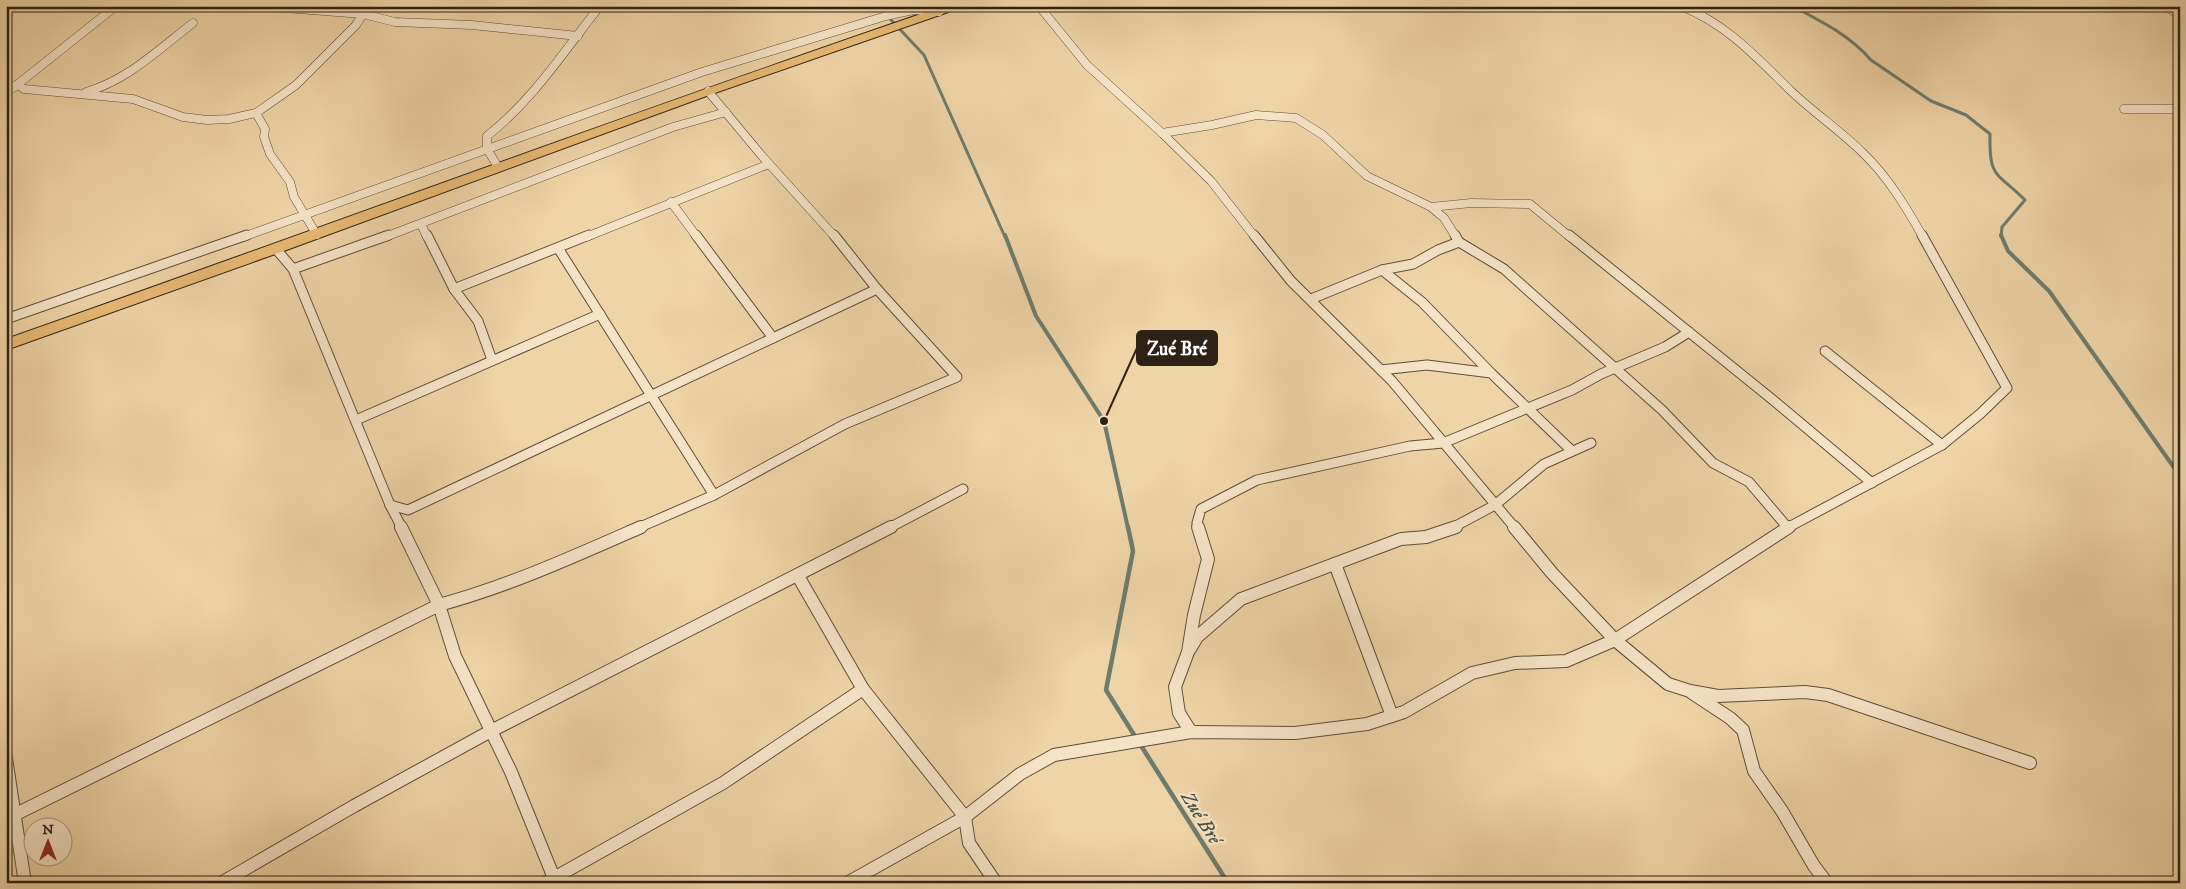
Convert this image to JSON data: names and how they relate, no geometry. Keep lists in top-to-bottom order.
{
  "water": ["Zué Bré"],
  "places": ["Zué Bré"],
  "north": "top"
}
